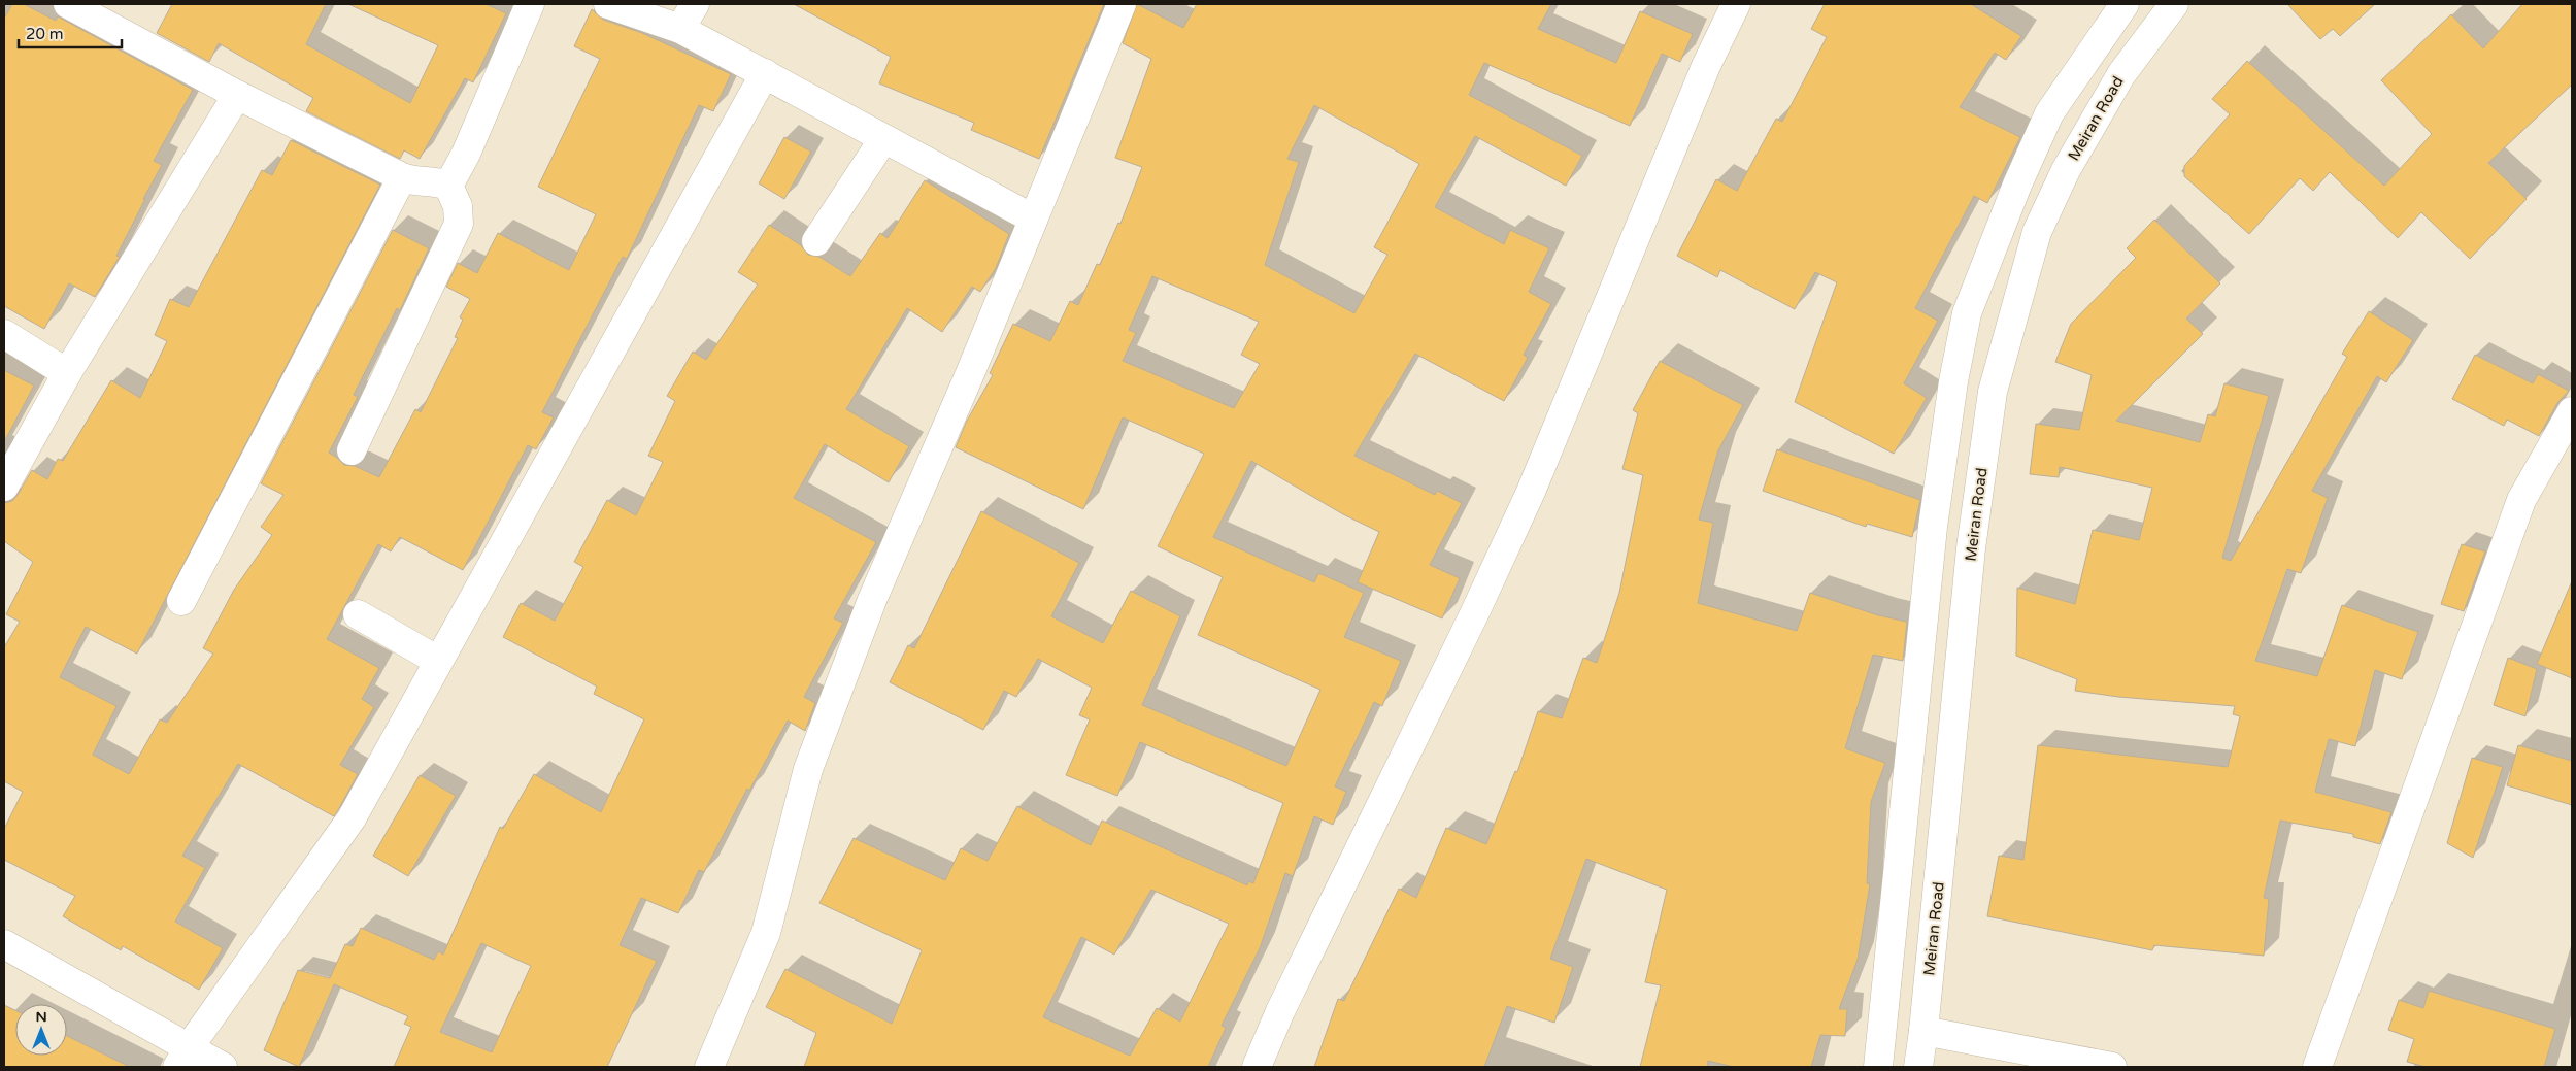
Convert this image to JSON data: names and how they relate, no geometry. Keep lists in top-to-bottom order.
{
  "streets": {
    "street": ["Meiran Road"]
  },
  "scale_bar": "20 m",
  "north": "top"
}
